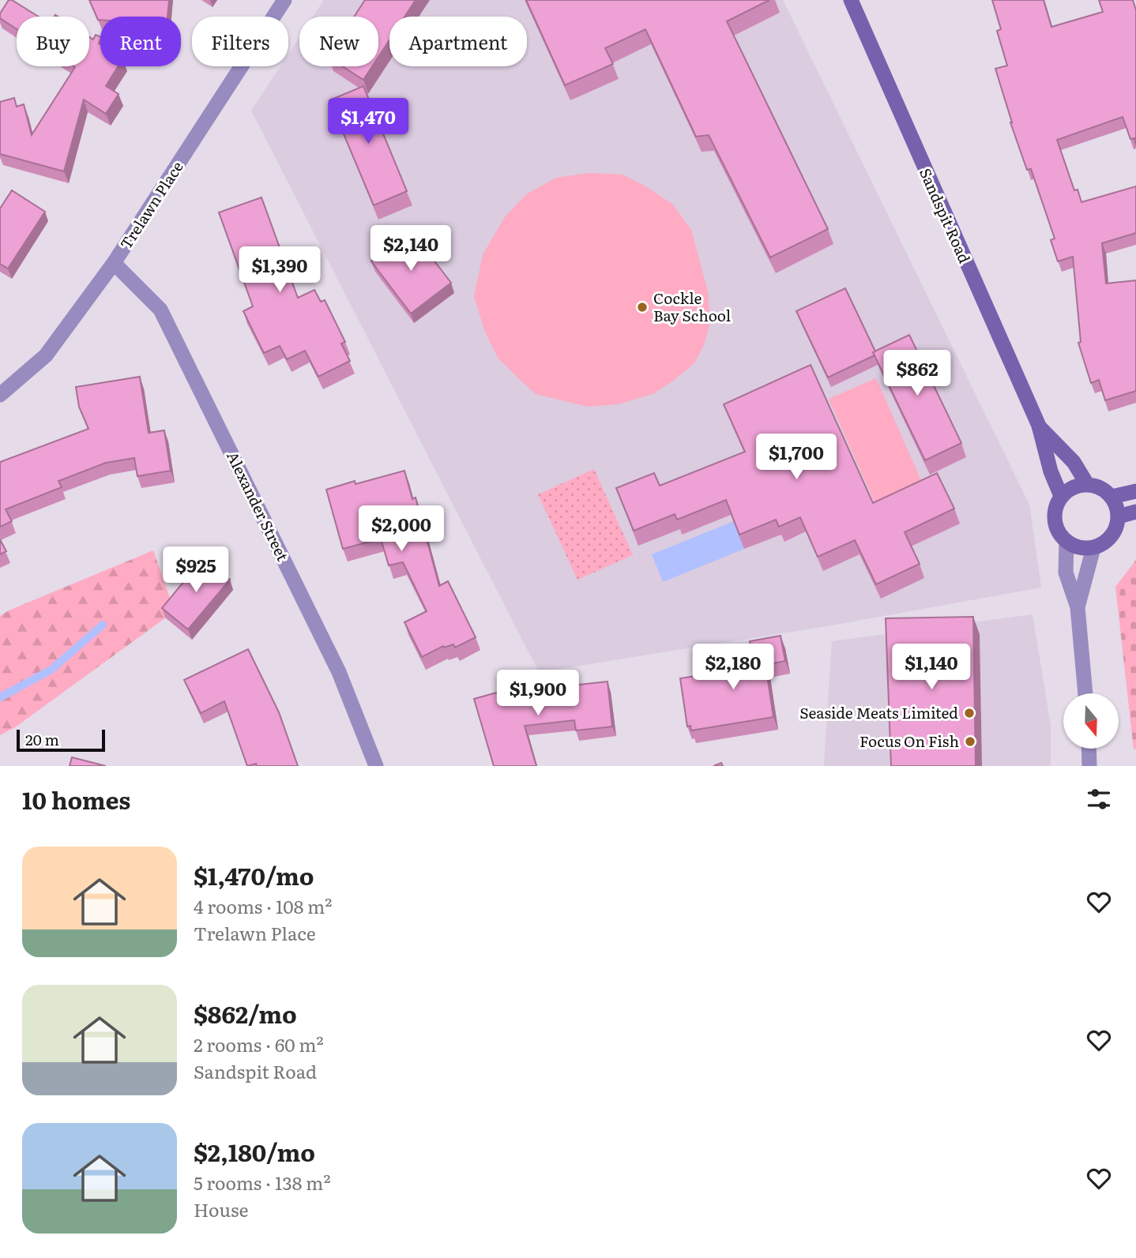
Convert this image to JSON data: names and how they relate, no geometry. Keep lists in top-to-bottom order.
{
  "streets": {
    "main road": ["Sandspit Road"],
    "street": ["Trelawn Place", "Alexander Street"]
  },
  "crossings": [
    ["Trelawn Place", "Alexander Street"]
  ],
  "places": ["Cockle Bay School", "Seaside Meats Limited", "Focus On Fish"],
  "scale_bar": "20 m",
  "north": "bottom",
  "page": {
    "chip": [
      "Buy",
      "Rent",
      "Filters",
      "New",
      "Apartment"
    ],
    "price": [
      "$1,470",
      "$2,140",
      "$1,390",
      "$862",
      "$1,700",
      "$2,000",
      "$925",
      "$2,180",
      "$1,140",
      "$1,900"
    ],
    "scale": "20 m",
    "heading": "10 homes",
    "list": [
      {
        "name": "$1,470/mo",
        "note": "4 rooms · 108 m² · Trelawn Place"
      },
      {
        "name": "$862/mo",
        "note": "2 rooms · 60 m² · Sandspit Road"
      },
      {
        "name": "$2,180/mo",
        "note": "5 rooms · 138 m² · House"
      }
    ]
  }
}
